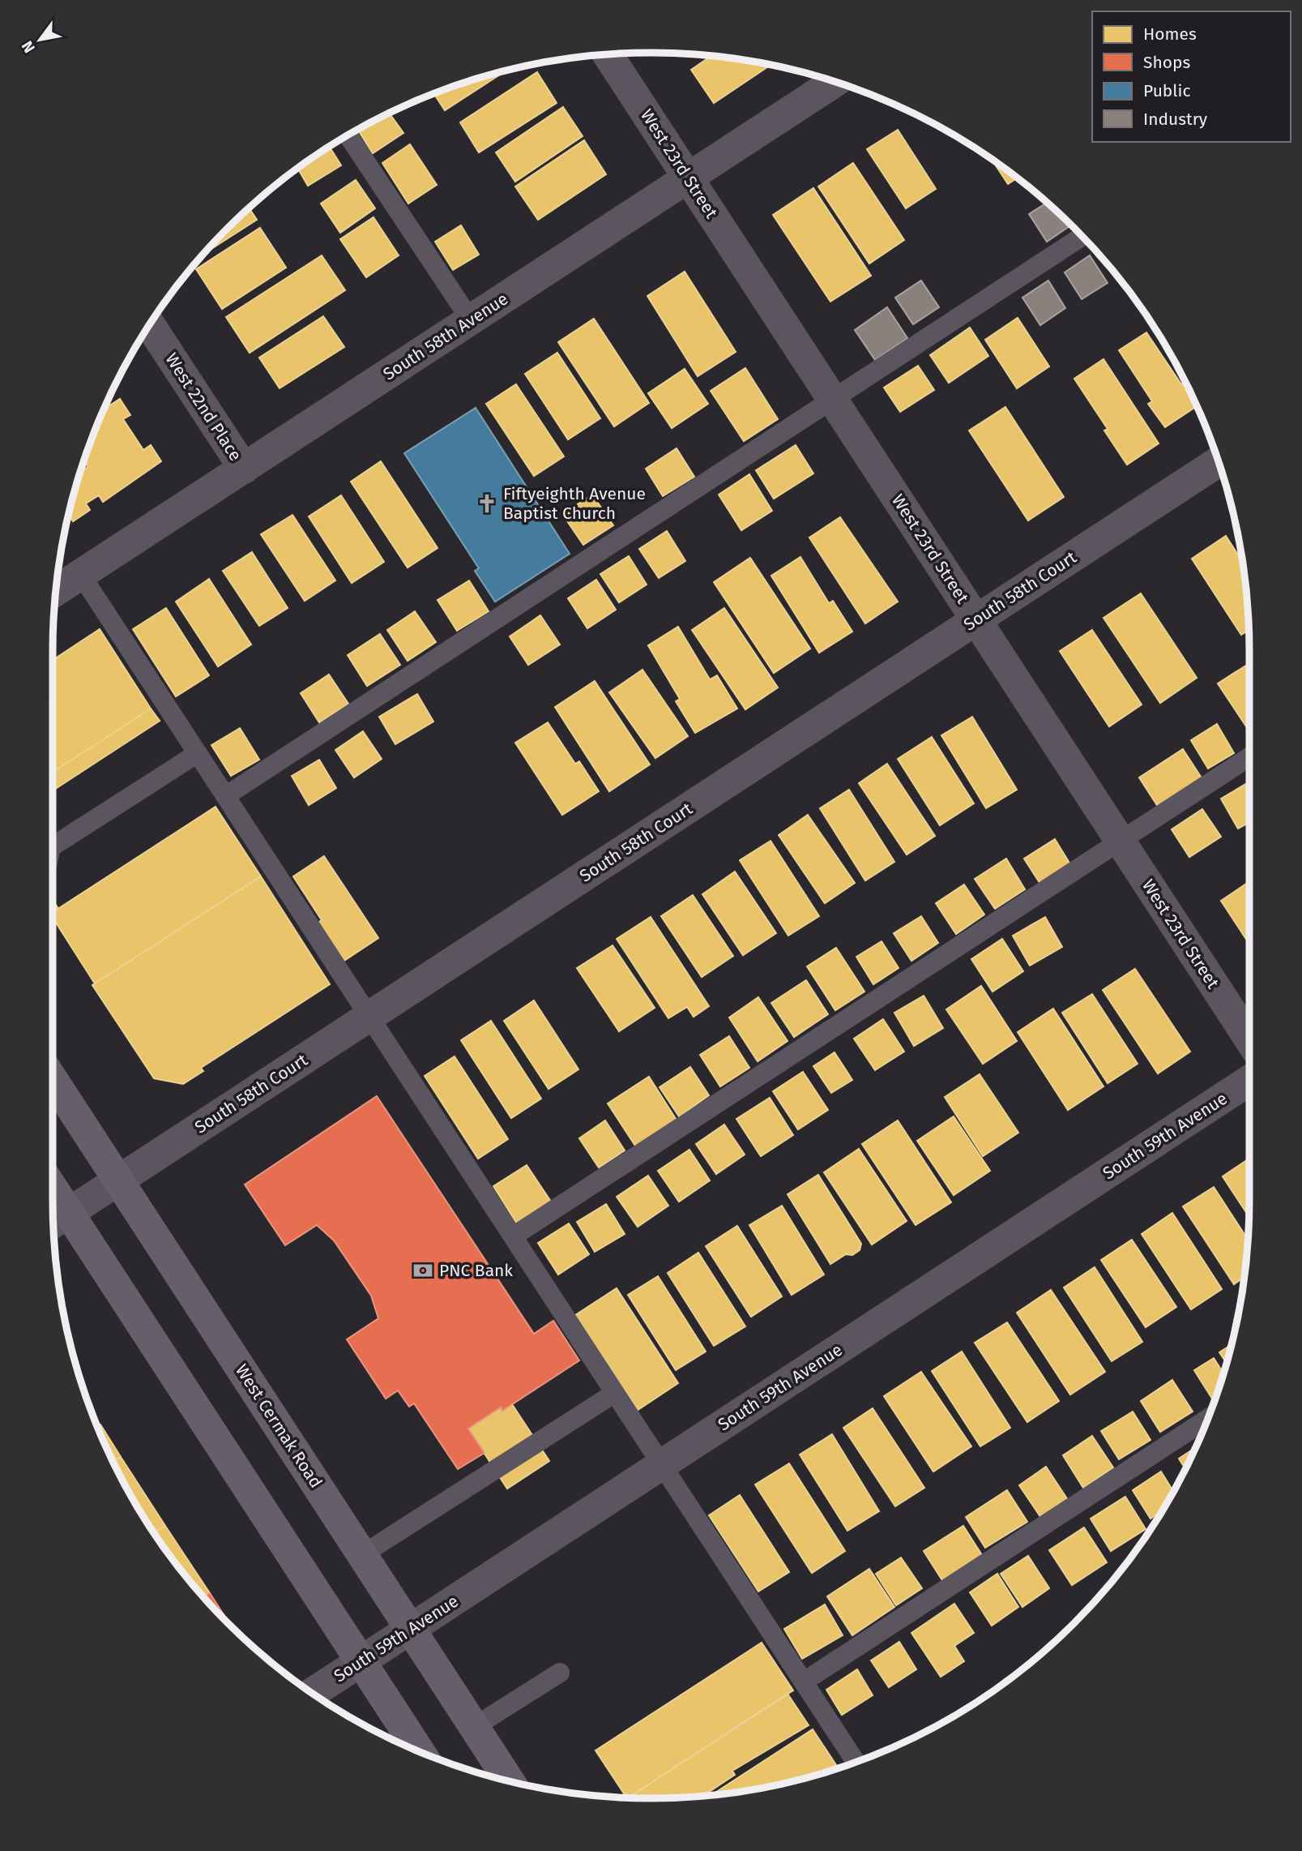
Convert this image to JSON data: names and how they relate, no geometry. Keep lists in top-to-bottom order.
{
  "streets": {
    "main road": ["West Cermak Road"],
    "street": [
      "West 23rd Street",
      "South 58th Avenue",
      "West 22nd Place",
      "South 58th Court",
      "South 59th Avenue"
    ]
  },
  "crossings": [
    ["West 23rd Street", "South 58th Avenue"],
    ["West 23rd Street", "South 58th Court"],
    ["South 58th Avenue", "West 22nd Place"],
    ["South 58th Court", "West Cermak Road"],
    ["South 59th Avenue", "West Cermak Road"]
  ],
  "places": {
    "church": ["Fiftyeighth Avenue Baptist Church"],
    "bank": ["PNC Bank"]
  },
  "legend": [
    "Homes",
    "Shops",
    "Public",
    "Industry"
  ],
  "north": "bottom left"
}
